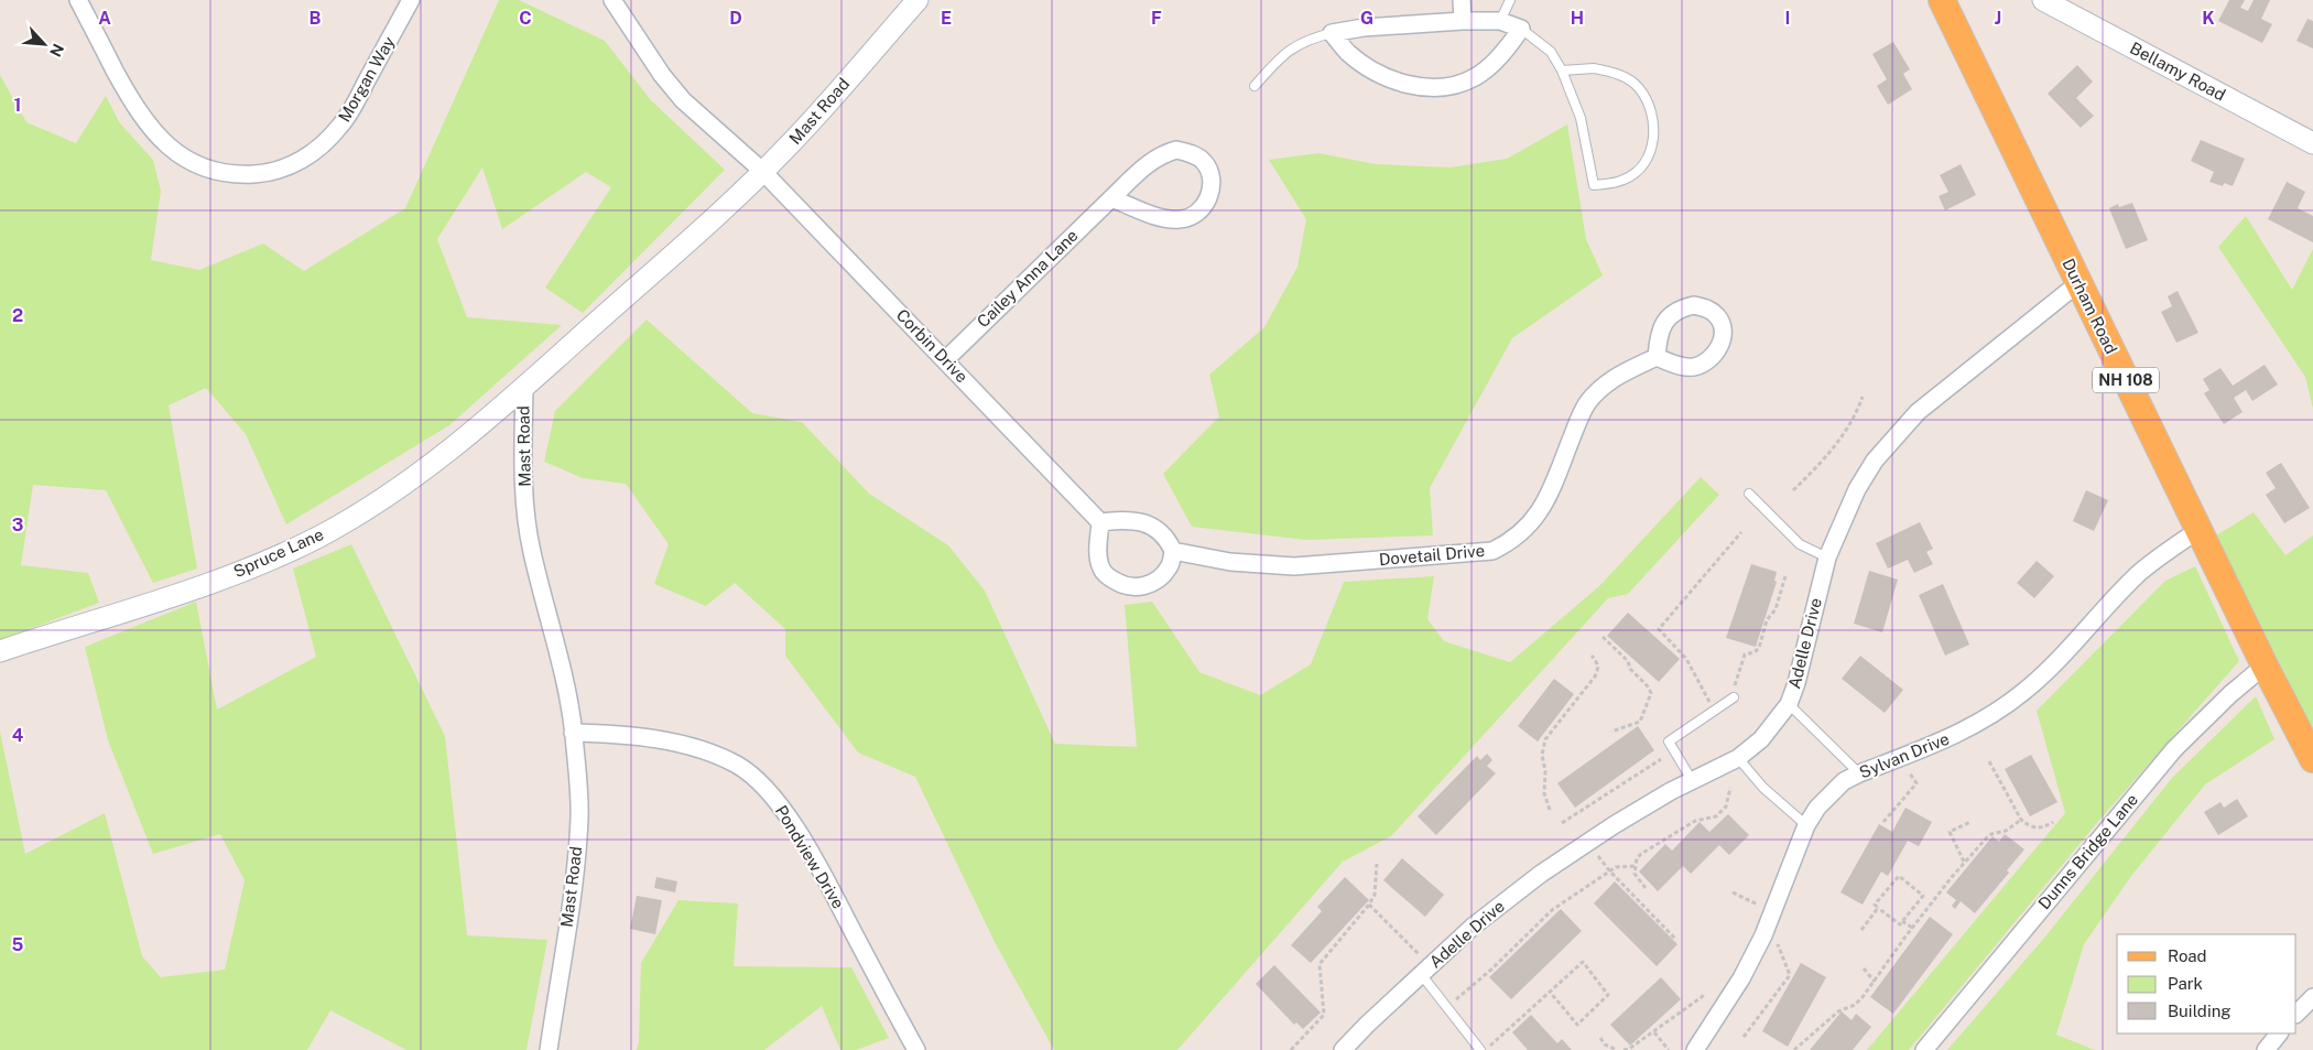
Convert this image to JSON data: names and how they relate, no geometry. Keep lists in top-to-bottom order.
{
  "streets": {
    "main road": ["Durham Road", "NH 108"],
    "street": [
      "Bellamy Road",
      "Morgan Way",
      "Mast Road",
      "Cailey Anna Lane",
      "Corbin Drive",
      "Spruce Lane",
      "Dovetail Drive",
      "Adelle Drive",
      "Sylvan Drive",
      "Dunns Bridge Lane",
      "Pondview Drive"
    ]
  },
  "crossings": [
    ["Mast Road", "Corbin Drive"],
    ["Mast Road", "Spruce Lane"],
    ["Mast Road", "Pondview Drive"],
    ["Cailey Anna Lane", "Corbin Drive"],
    ["Durham Road", "Adelle Drive"],
    ["Durham Road", "Sylvan Drive"],
    ["Durham Road", "Dunns Bridge Lane"],
    ["Corbin Drive", "Dovetail Drive"]
  ],
  "legend": ["Road", "Park", "Building"],
  "north": "bottom right",
  "grid": {
    "columns": [
      "A",
      "B",
      "C",
      "D",
      "E",
      "F",
      "G",
      "H",
      "I",
      "J",
      "K"
    ],
    "rows": [
      "1",
      "2",
      "3",
      "4",
      "5"
    ]
  }
}
